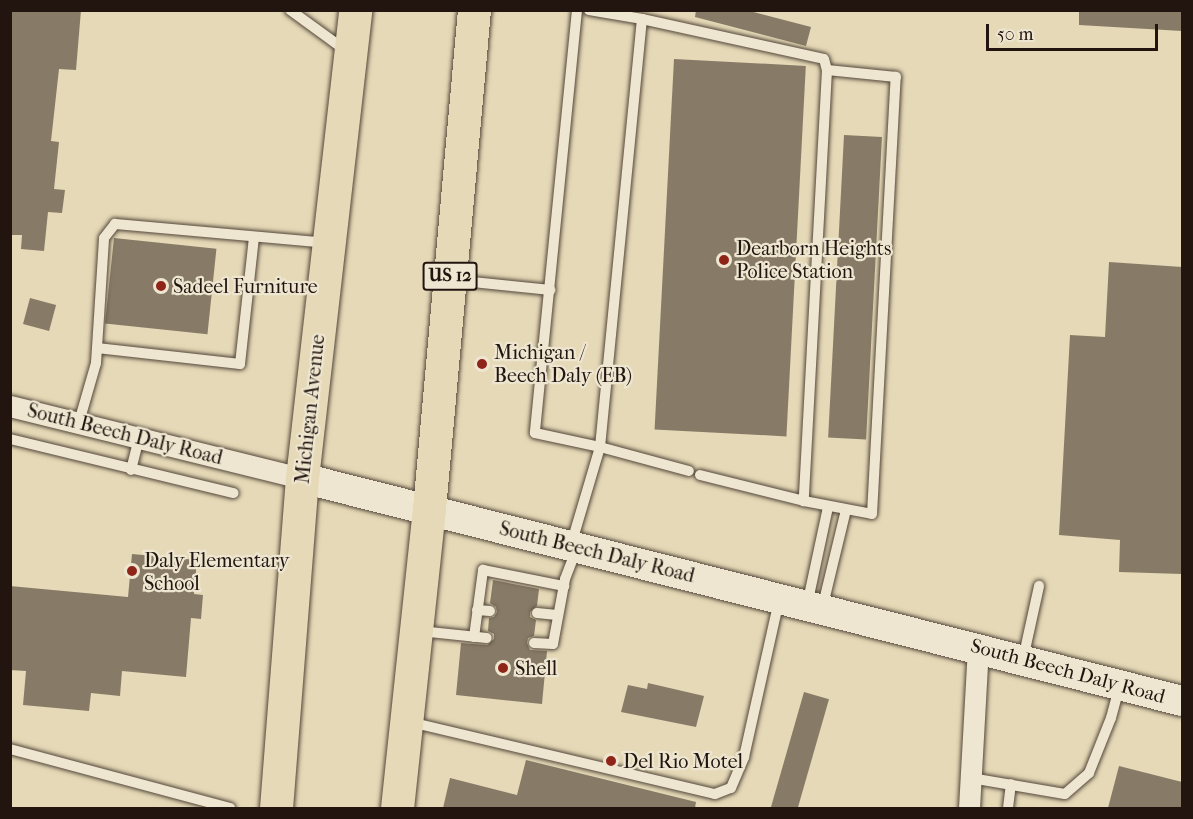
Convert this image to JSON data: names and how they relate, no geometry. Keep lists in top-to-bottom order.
{
  "streets": {
    "main road": ["US 12", "Michigan Avenue", "South Beech Daly Road"]
  },
  "crossings": [
    ["US 12", "South Beech Daly Road"],
    ["Michigan Avenue", "South Beech Daly Road"]
  ],
  "places": [
    "Dearborn Heights Police Station",
    "Sadeel Furniture",
    "Michigan / Beech Daly (EB)",
    "Daly Elementary School",
    "Shell",
    "Del Rio Motel"
  ],
  "scale_bar": "50 m"
}
